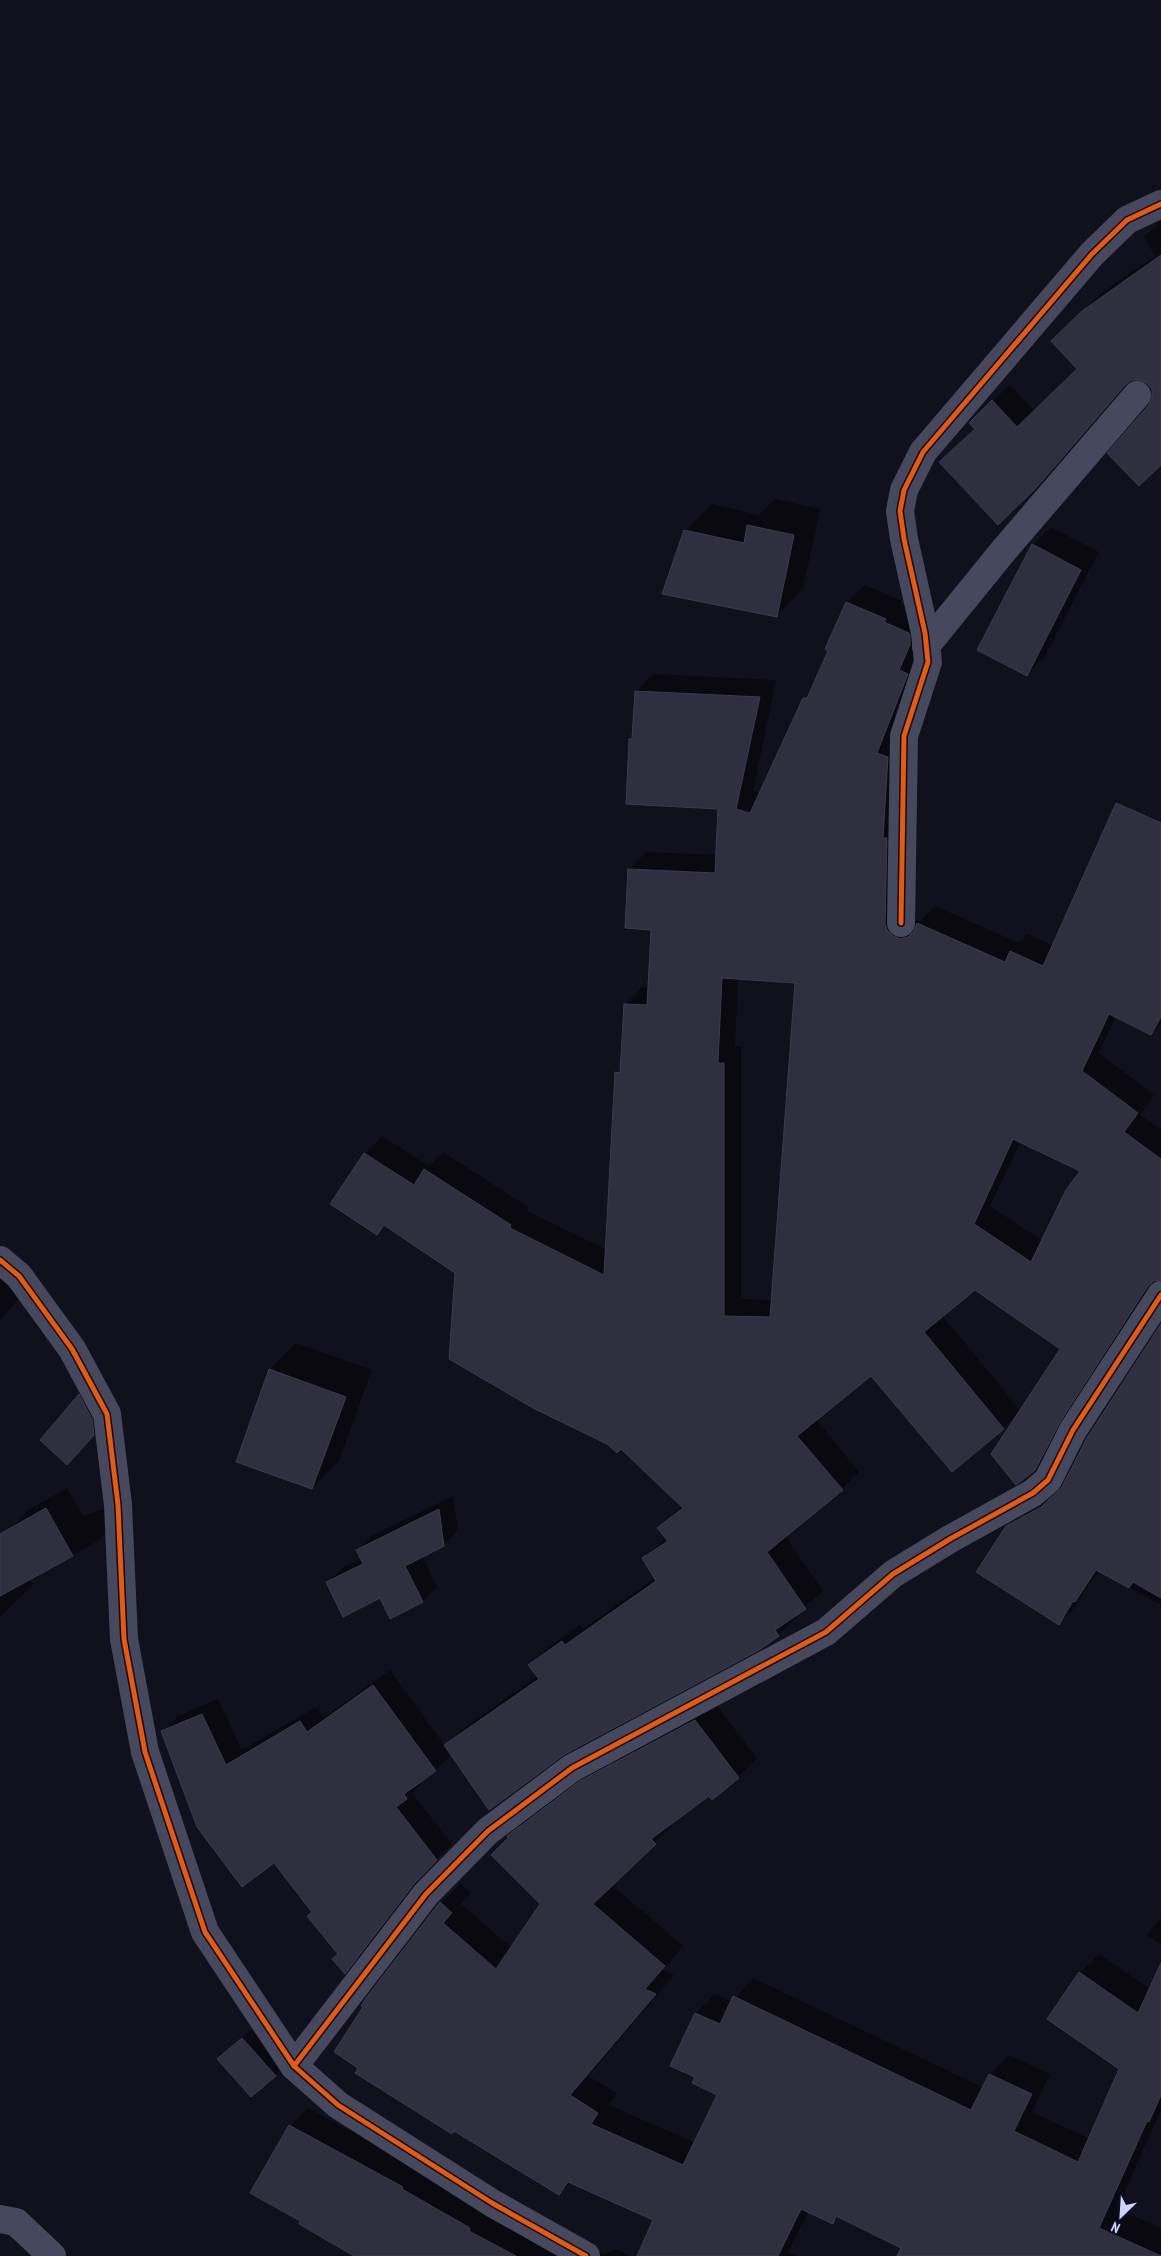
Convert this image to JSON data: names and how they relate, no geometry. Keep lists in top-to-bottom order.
{
  "north": "bottom left"
}
